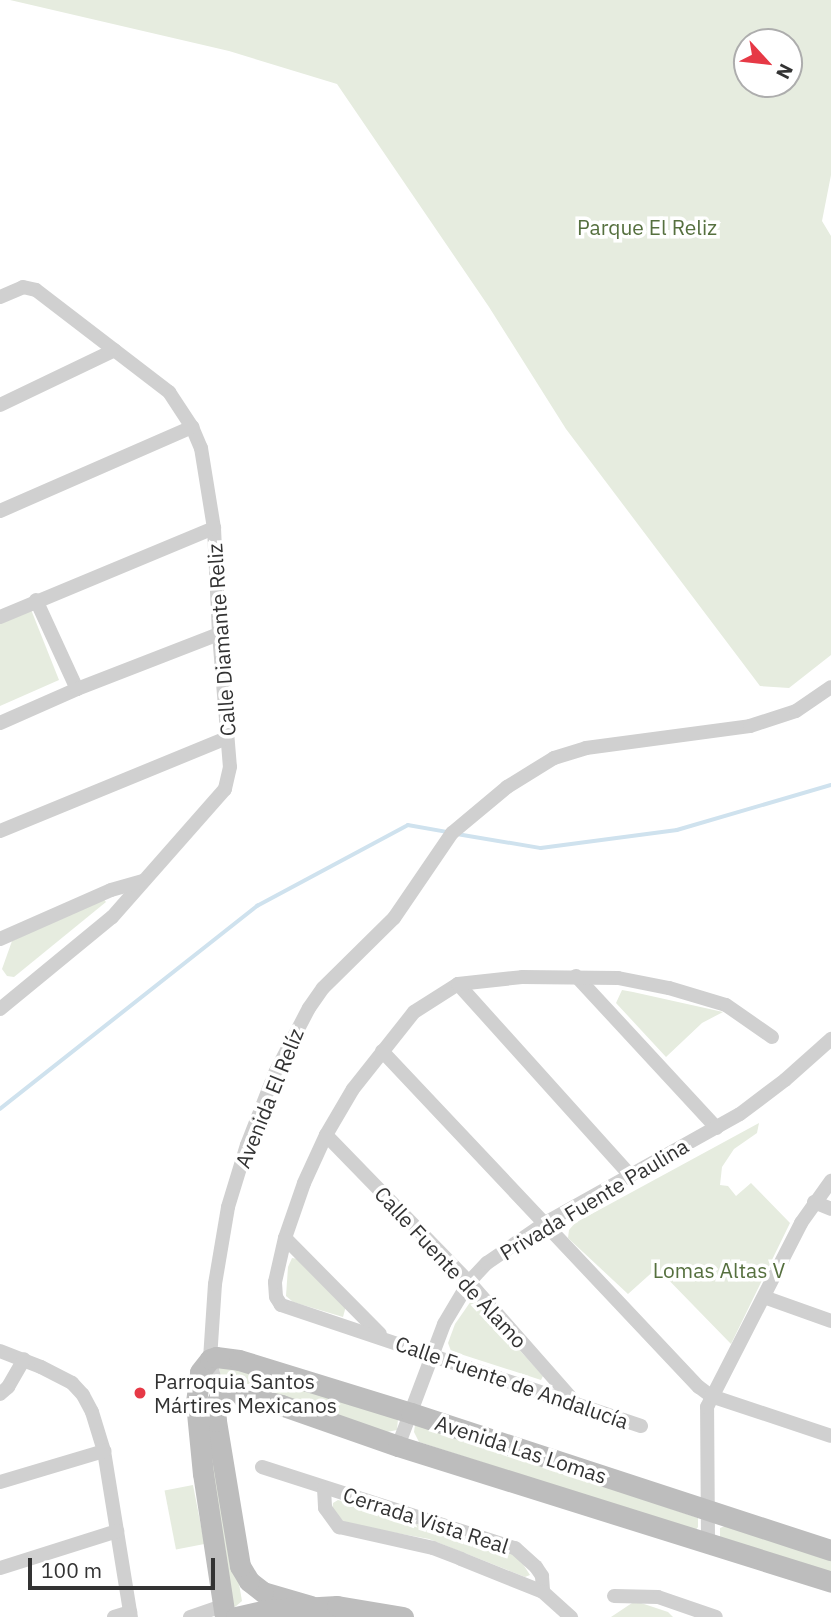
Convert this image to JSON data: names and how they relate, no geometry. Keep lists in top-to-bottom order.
{
  "streets": {
    "main road": ["Avenida El Relíz", "Avenida Las Lomas"],
    "street": [
      "Calle Diamante Reliz",
      "Privada Fuente Paulina",
      "Calle Fuente de Álamo",
      "Calle Fuente de Andalucía",
      "Cerrada Vista Real"
    ]
  },
  "crossings": [
    ["Avenida El Relíz", "Avenida Las Lomas"],
    ["Privada Fuente Paulina", "Calle Fuente de Álamo"],
    ["Privada Fuente Paulina", "Calle Fuente de Andalucía"],
    ["Privada Fuente Paulina", "Avenida Las Lomas"],
    ["Calle Fuente de Álamo", "Calle Fuente de Andalucía"]
  ],
  "parks": ["Parque El Reliz", "Lomas Altas V"],
  "places": ["Parroquia Santos Mártires Mexicanos"],
  "scale_bar": "100 m",
  "north": "bottom right"
}
